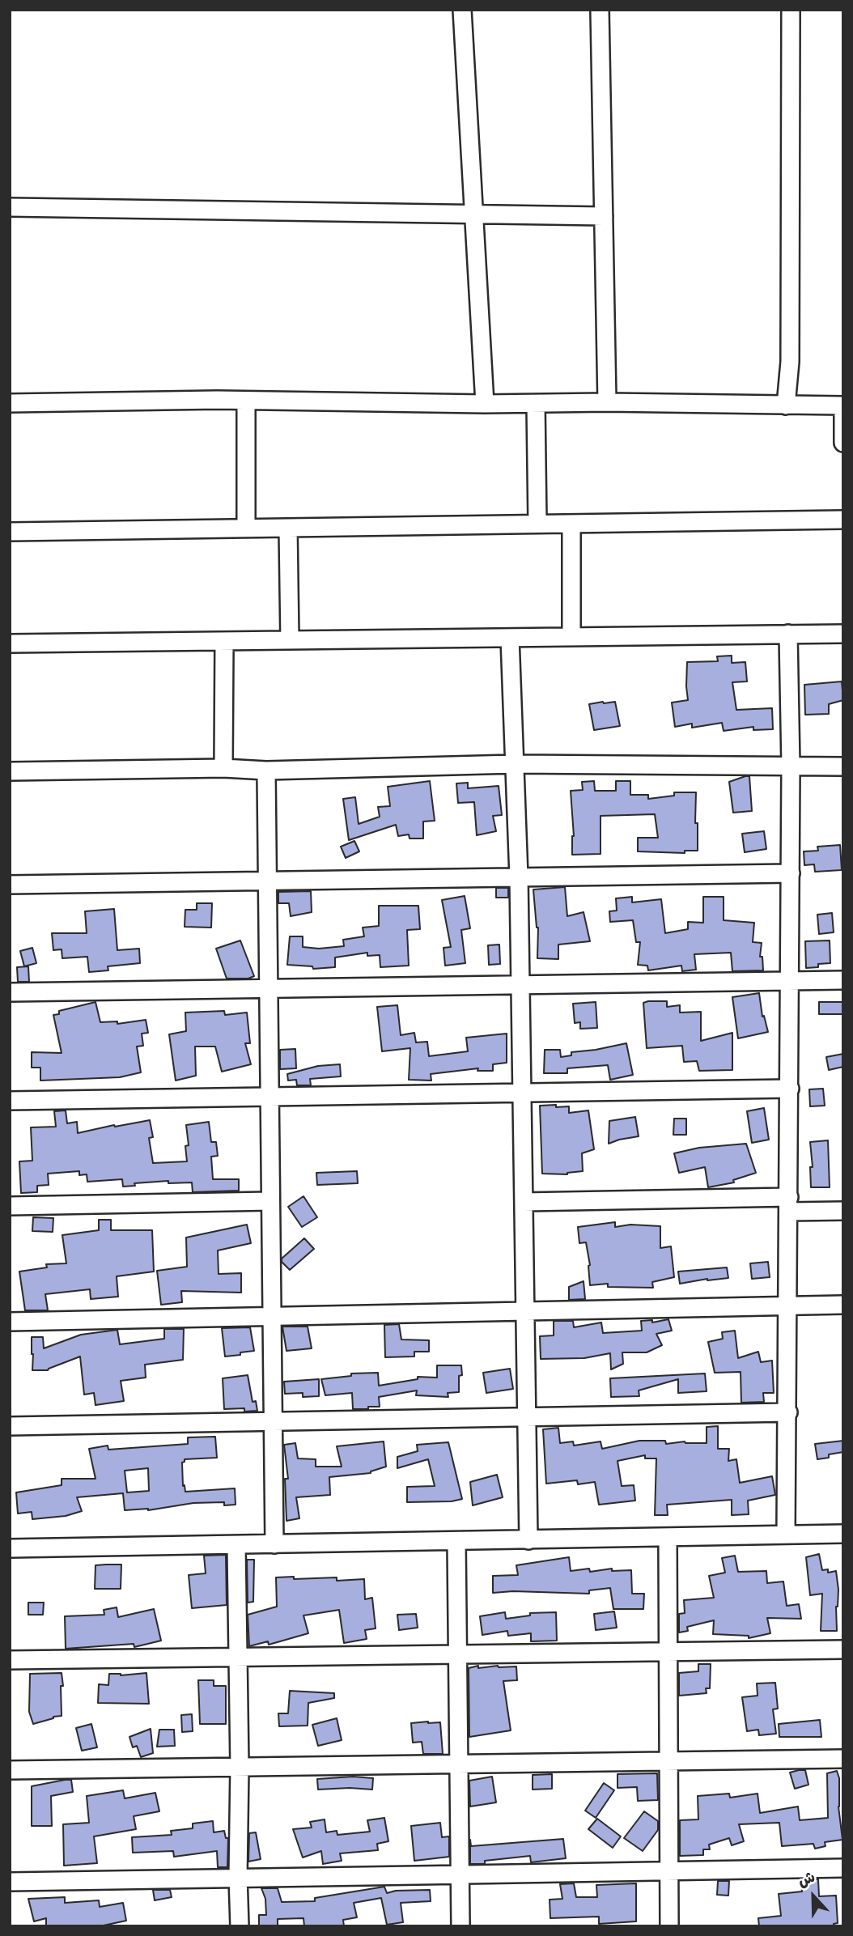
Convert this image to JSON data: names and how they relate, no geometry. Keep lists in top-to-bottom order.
{
  "north": "top"
}
